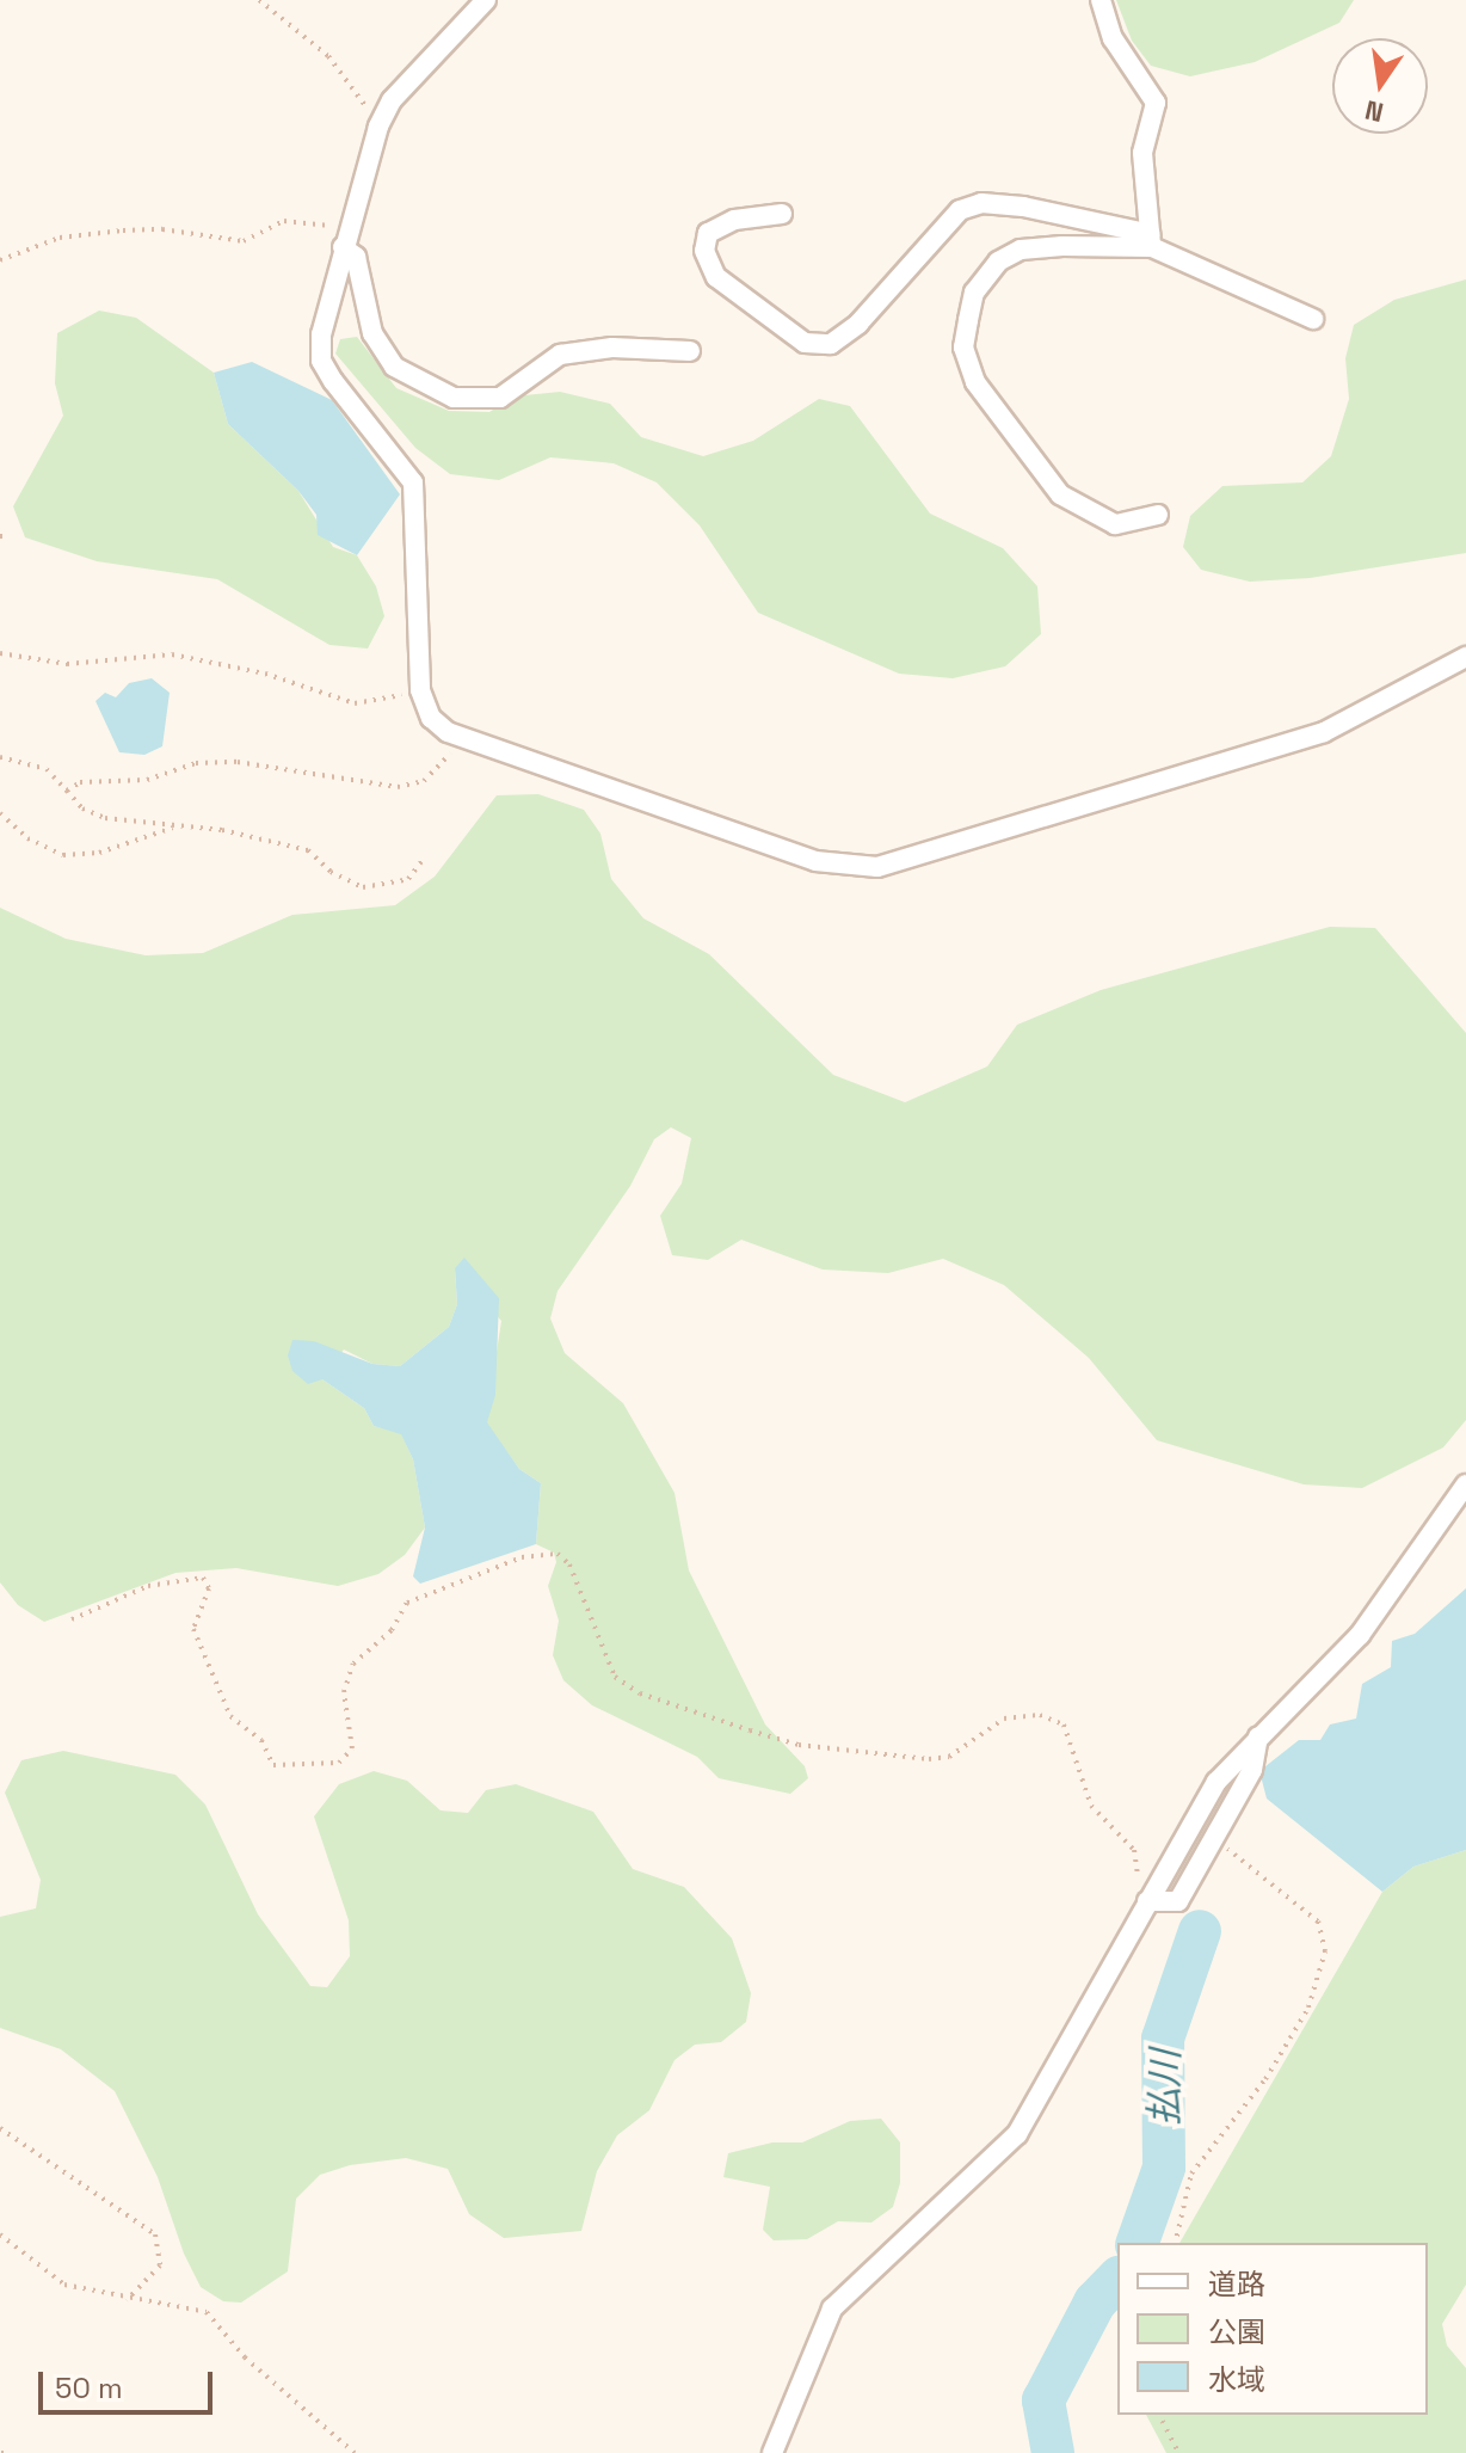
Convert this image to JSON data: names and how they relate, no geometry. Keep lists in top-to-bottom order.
{
  "water": ["払川"],
  "legend": ["道路", "公園", "水域"],
  "scale_bar": "50 m",
  "north": "bottom"
}
